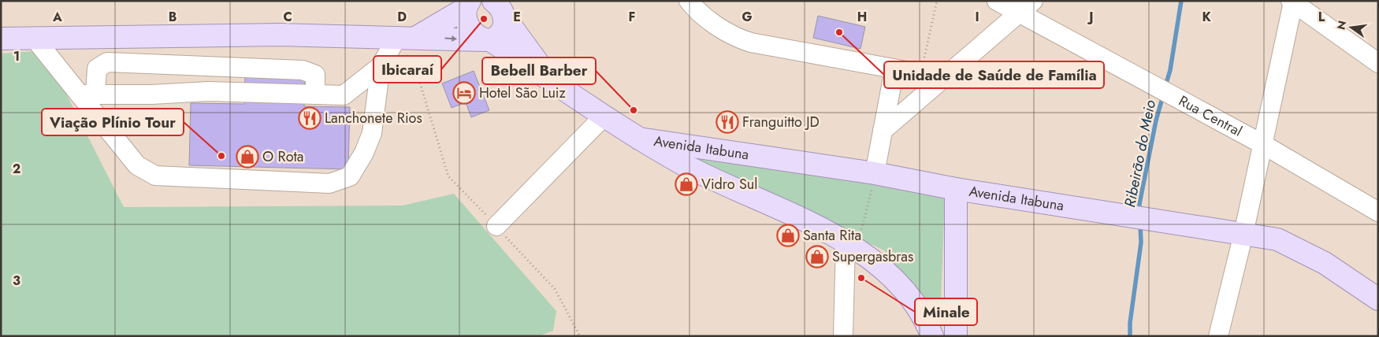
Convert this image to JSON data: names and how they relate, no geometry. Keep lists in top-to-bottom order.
{
  "streets": {
    "main road": ["Avenida Itabuna"],
    "street": ["Rua Central"]
  },
  "water": ["Ribeirão do Meio"],
  "places": {
    "other": [
      "Ibicaraí",
      "Unidade de Saúde de Família",
      "Bebell Barber",
      "Viação Plínio Tour",
      "Minale"
    ],
    "hotel": ["Hotel São Luiz"],
    "restaurant": ["Lanchonete Rios", "Franguitto JD"],
    "shop": [
      "O Rota",
      "Vidro Sul",
      "Santa Rita",
      "Supergasbras"
    ]
  },
  "north": "left",
  "grid": {
    "columns": [
      "A",
      "B",
      "C",
      "D",
      "E",
      "F",
      "G",
      "H",
      "I",
      "J",
      "K",
      "L"
    ],
    "rows": ["1", "2", "3"]
  }
}
